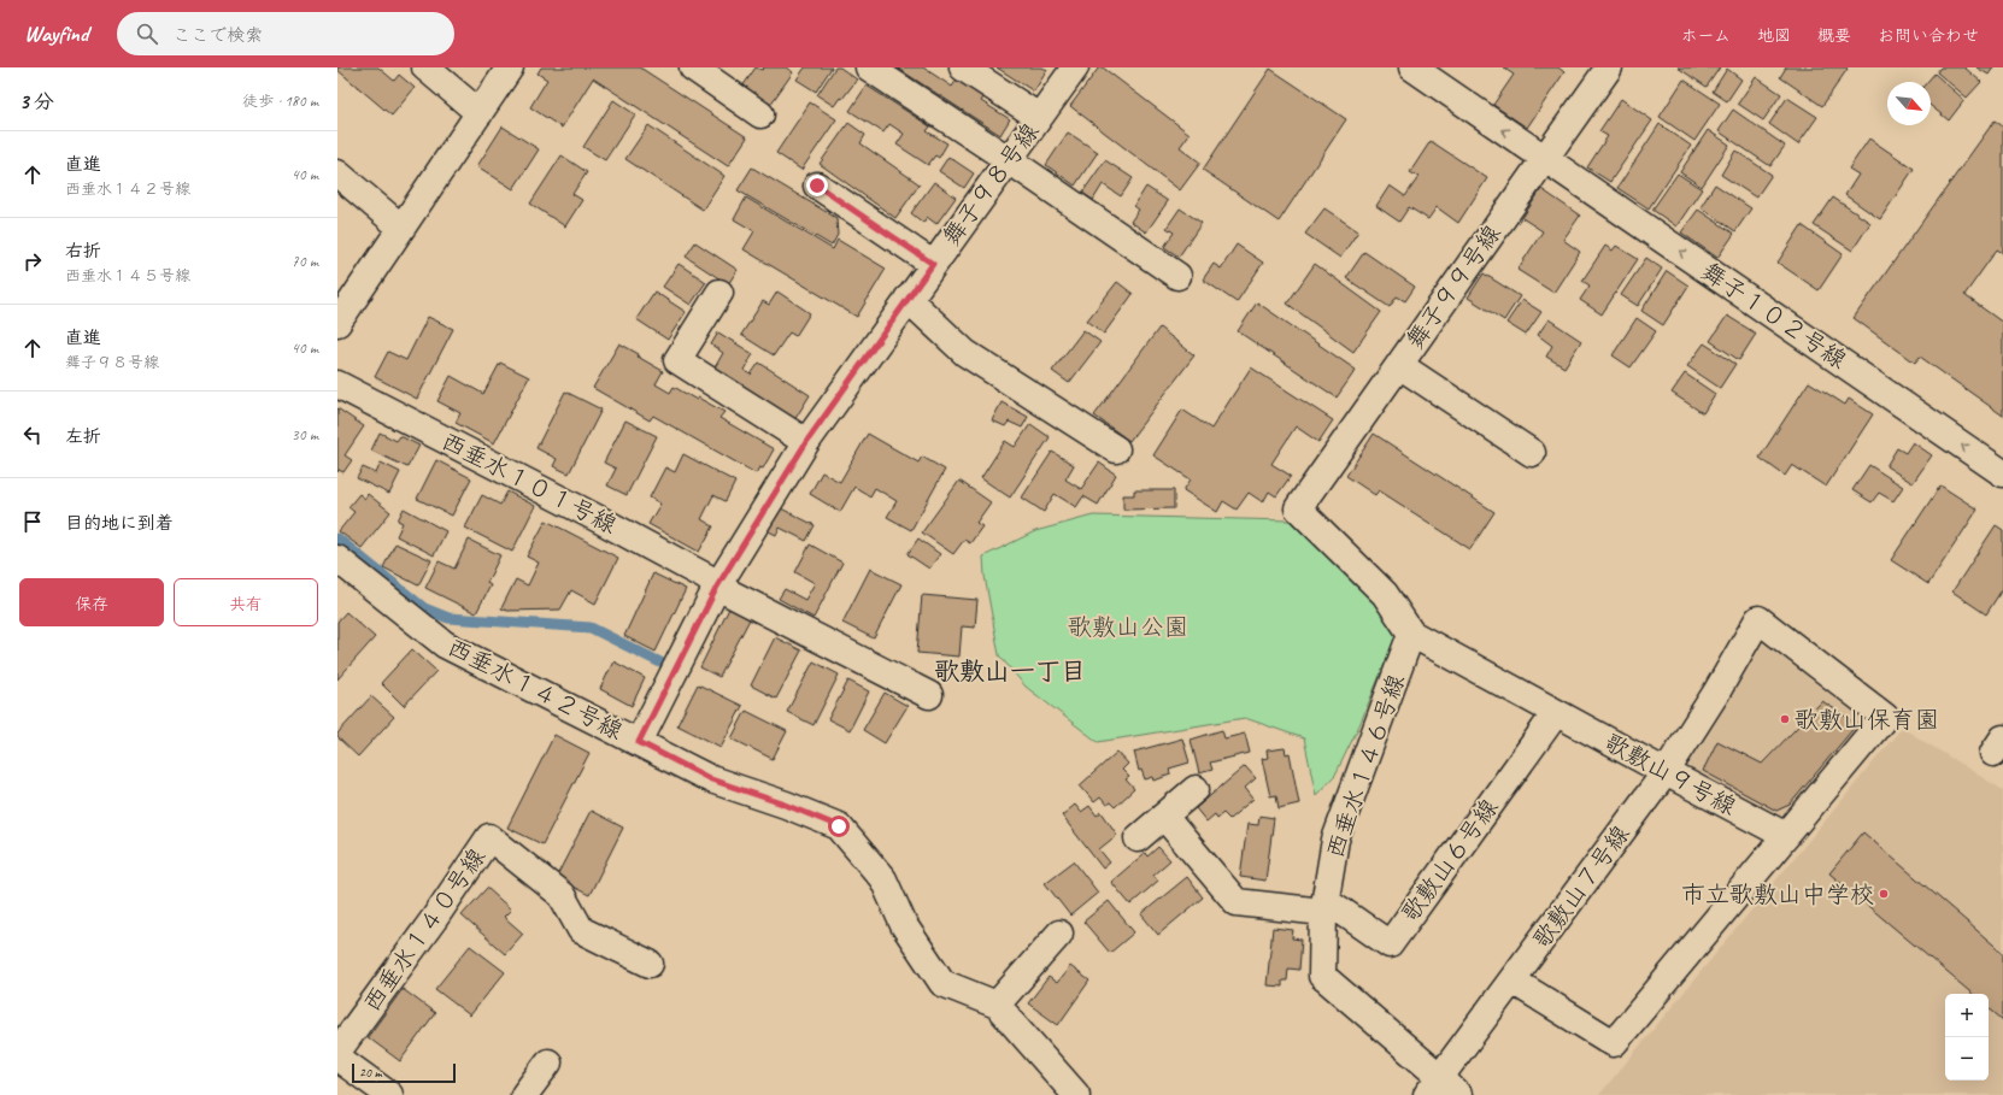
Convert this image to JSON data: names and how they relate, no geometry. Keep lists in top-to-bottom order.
{
  "streets": {
    "street": [
      "舞子９８号線",
      "舞子９９号線",
      "舞子１０２号線",
      "西垂水１０１号線",
      "西垂水１４２号線",
      "西垂水１４６号線",
      "歌敷山９号線",
      "歌敷山６号線",
      "歌敷山７号線",
      "西垂水１４０号線"
    ]
  },
  "crossings": [
    ["舞子９８号線", "西垂水１０１号線"],
    ["舞子９８号線", "西垂水１４２号線"],
    ["舞子９９号線", "舞子１０２号線"],
    ["舞子９９号線", "西垂水１４６号線"],
    ["舞子９９号線", "歌敷山９号線"],
    ["西垂水１４６号線", "歌敷山９号線"],
    ["西垂水１４６号線", "歌敷山６号線"],
    ["西垂水１４６号線", "歌敷山７号線"],
    ["歌敷山９号線", "歌敷山６号線"],
    ["歌敷山９号線", "歌敷山７号線"]
  ],
  "one_way": ["舞子１０２号線"],
  "districts": ["歌敷山一丁目"],
  "parks": ["歌敷山公園"],
  "places": ["歌敷山保育園", "市立歌敷山中学校"],
  "scale_bar": "20 m",
  "north": "bottom right",
  "page": {
    "header": "Wayfind",
    "search": "ここで検索",
    "nav": [
      "ホーム",
      "地図",
      "概要",
      "お問い合わせ"
    ],
    "heading": ["3 分", "徒歩 · 180 m"],
    "list": [
      ["直進", "西垂水１４２号線", "40 m"],
      ["右折", "西垂水１４５号線", "70 m"],
      ["直進", "舞子９８号線", "40 m"],
      ["左折", "30 m"],
      "目的地に到着"
    ],
    "buttons": ["保存", "共有"],
    "map_buttons": ["+", "−"],
    "scale": "20 m"
  }
}
